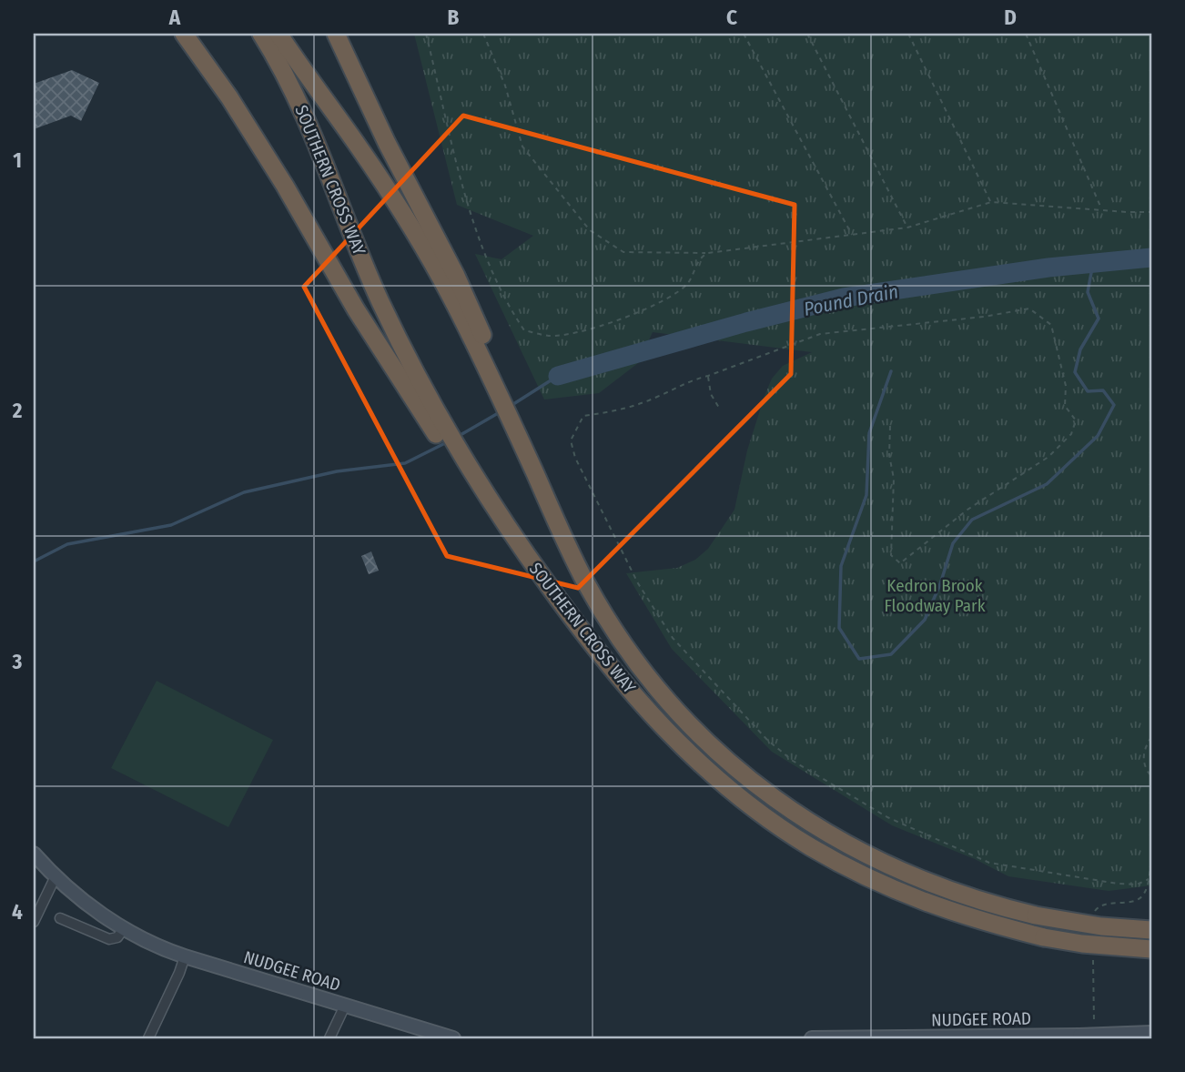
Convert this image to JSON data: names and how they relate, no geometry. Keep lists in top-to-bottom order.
{
  "streets": {
    "highway": ["SOUTHERN CROSS WAY"],
    "main road": ["NUDGEE ROAD"]
  },
  "water": ["Pound Drain"],
  "parks": ["Kedron Brook Floodway Park"],
  "grid": {
    "columns": [
      "A",
      "B",
      "C",
      "D"
    ],
    "rows": [
      "1",
      "2",
      "3",
      "4"
    ]
  }
}
